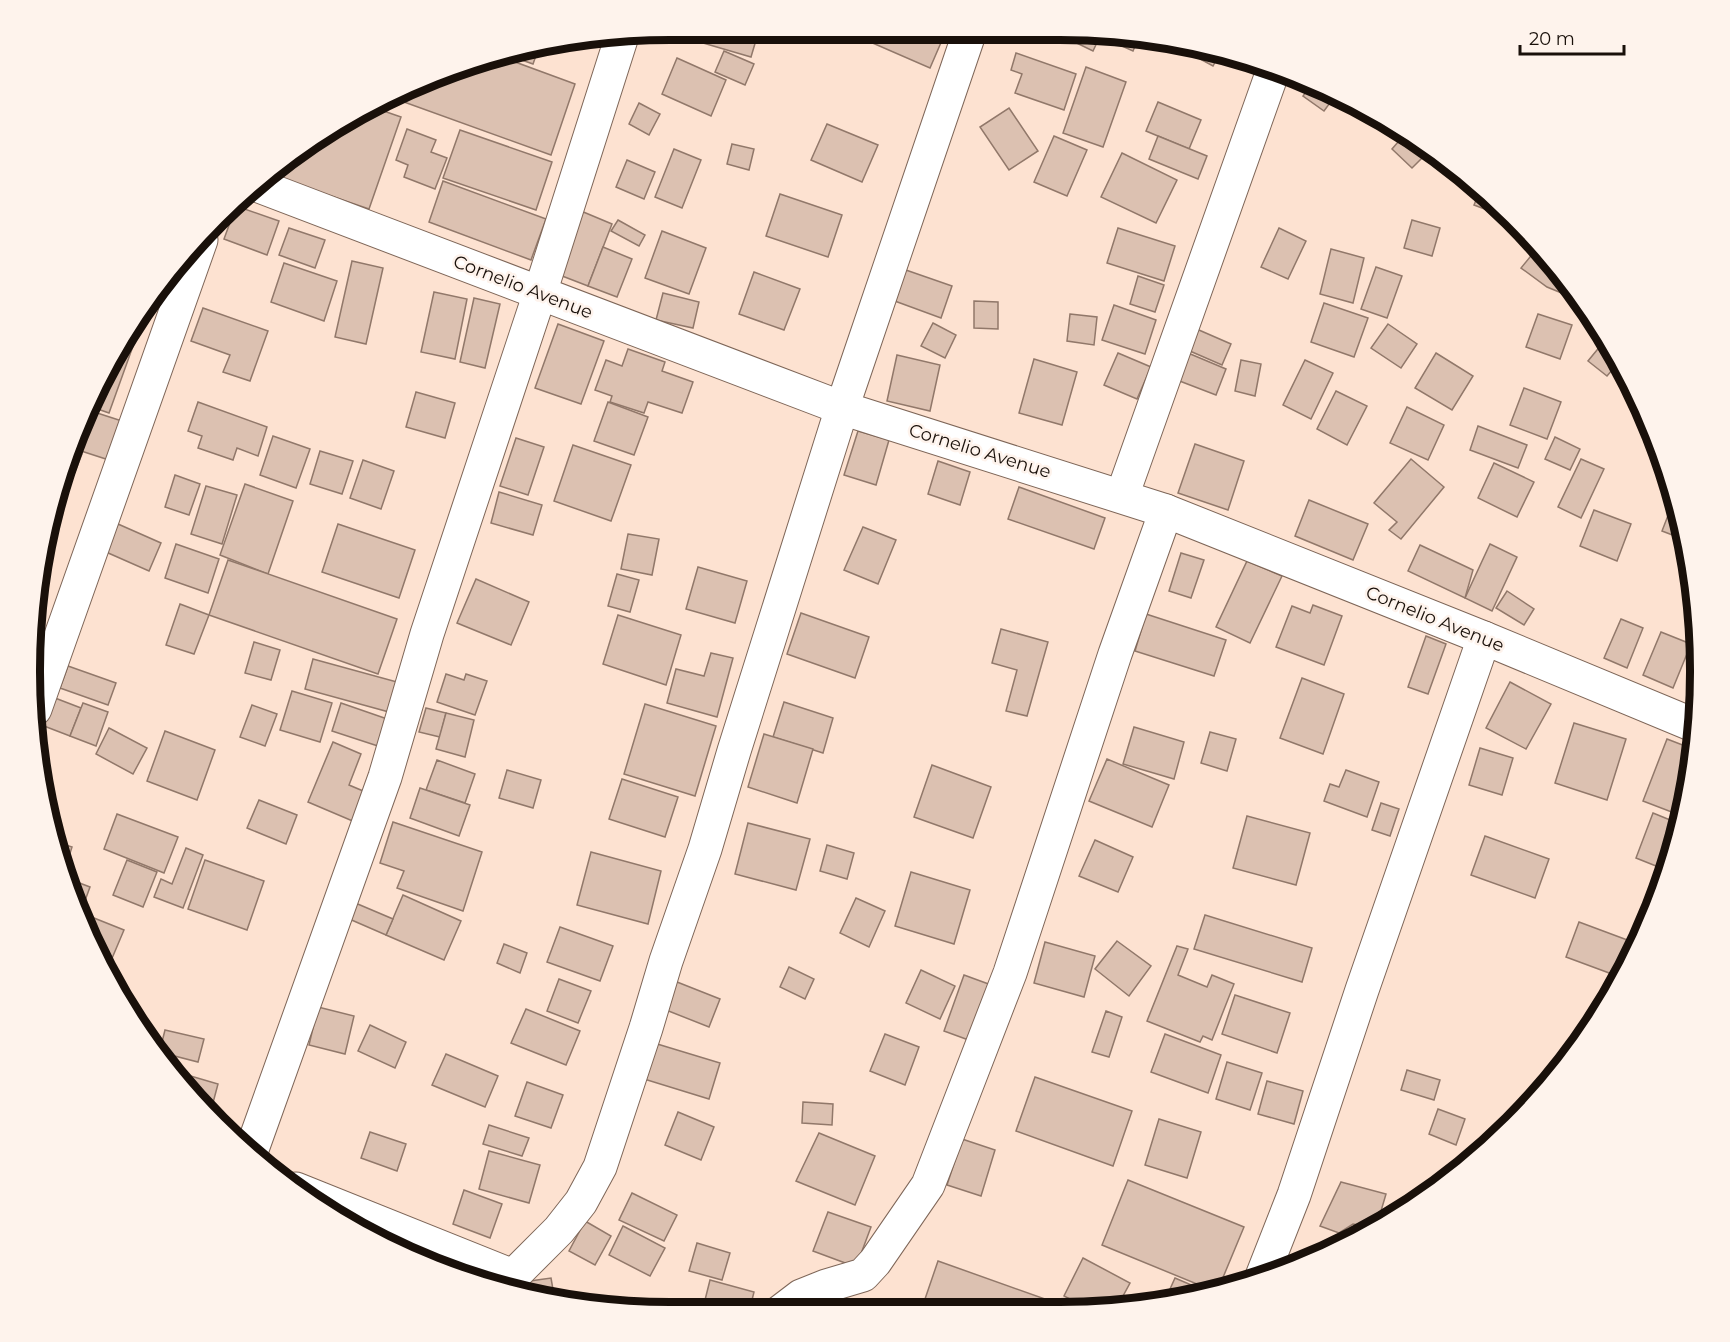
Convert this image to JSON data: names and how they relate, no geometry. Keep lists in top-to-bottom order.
{
  "streets": {
    "street": ["Cornelio Avenue"]
  },
  "scale_bar": "20 m"
}
